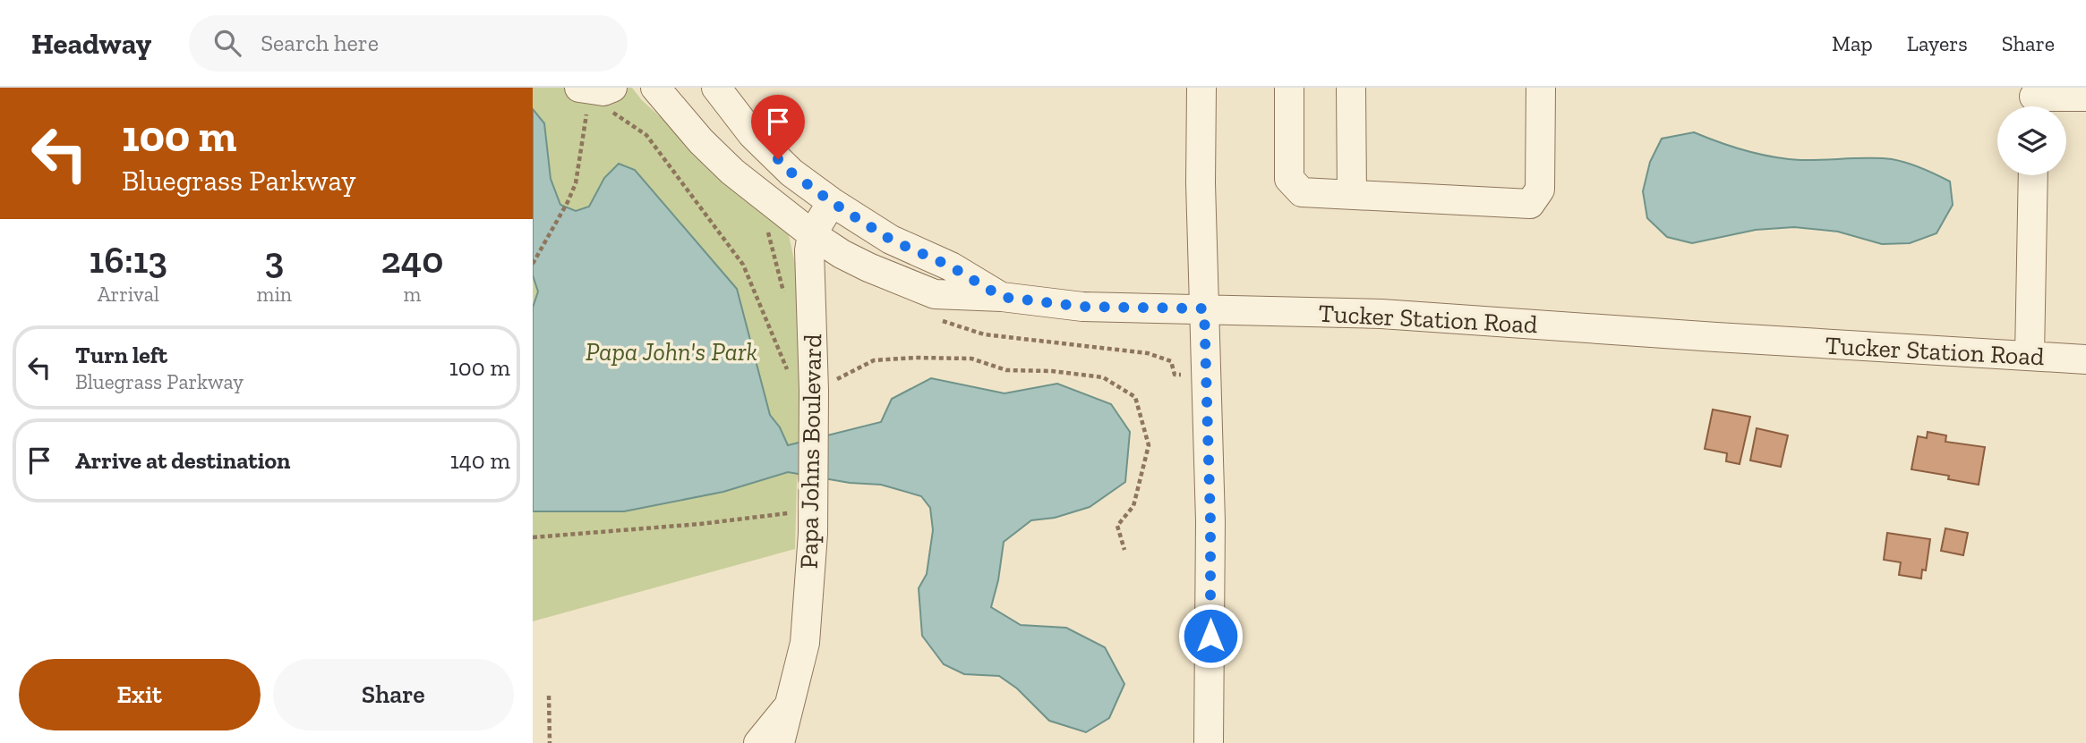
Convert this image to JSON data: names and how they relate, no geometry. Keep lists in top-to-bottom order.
{
  "streets": {
    "street": ["Tucker Station Road", "Papa Johns Boulevard"]
  },
  "crossings": [
    ["Tucker Station Road", "Papa Johns Boulevard"]
  ],
  "parks": ["Papa John's Park"],
  "page": {
    "header": "Headway",
    "search": "Search here",
    "nav": ["Map", "Layers", "Share"],
    "turn": ["100 m", "Bluegrass Parkway"],
    "eta": [
      "16:13",
      "Arrival",
      "3",
      "min",
      "240",
      "m"
    ],
    "list": [
      {
        "name": "Turn left",
        "note": "Bluegrass Parkway",
        "value": "100 m"
      },
      {
        "name": "Arrive at destination",
        "value": "140 m"
      }
    ],
    "buttons": ["Exit", "Share"]
  }
}
